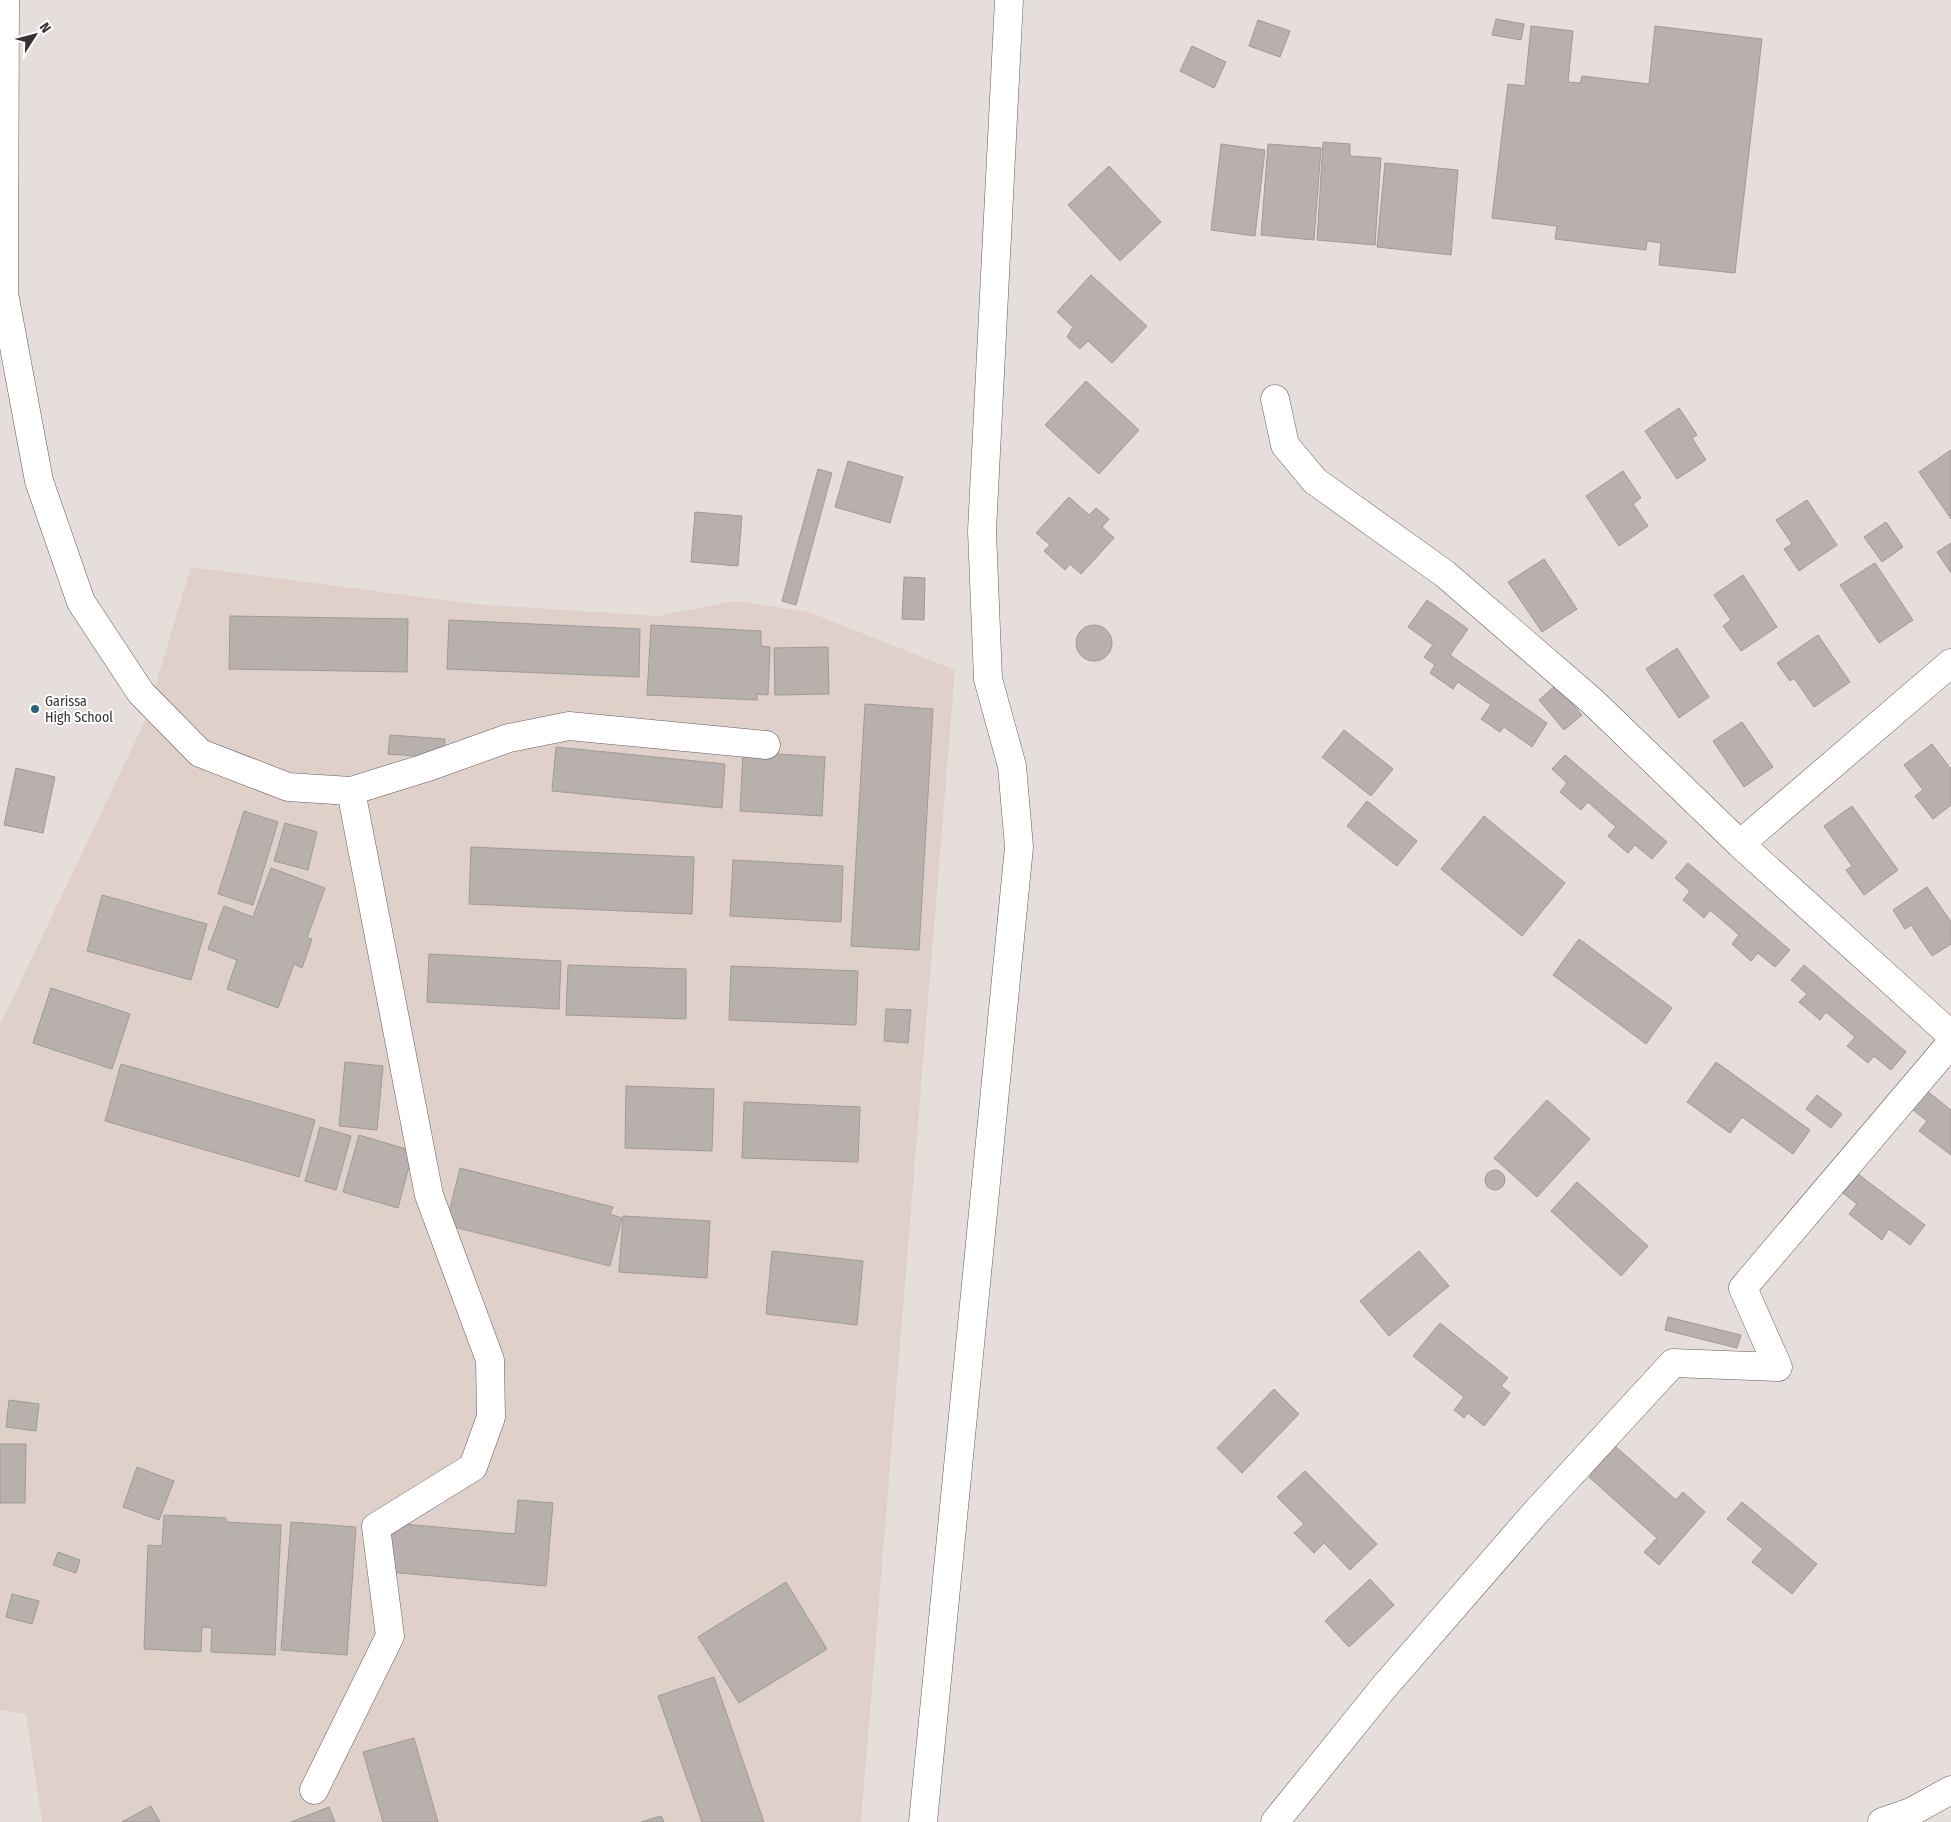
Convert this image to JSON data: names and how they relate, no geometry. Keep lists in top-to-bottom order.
{
  "places": ["Garissa High School"],
  "north": "top right"
}
